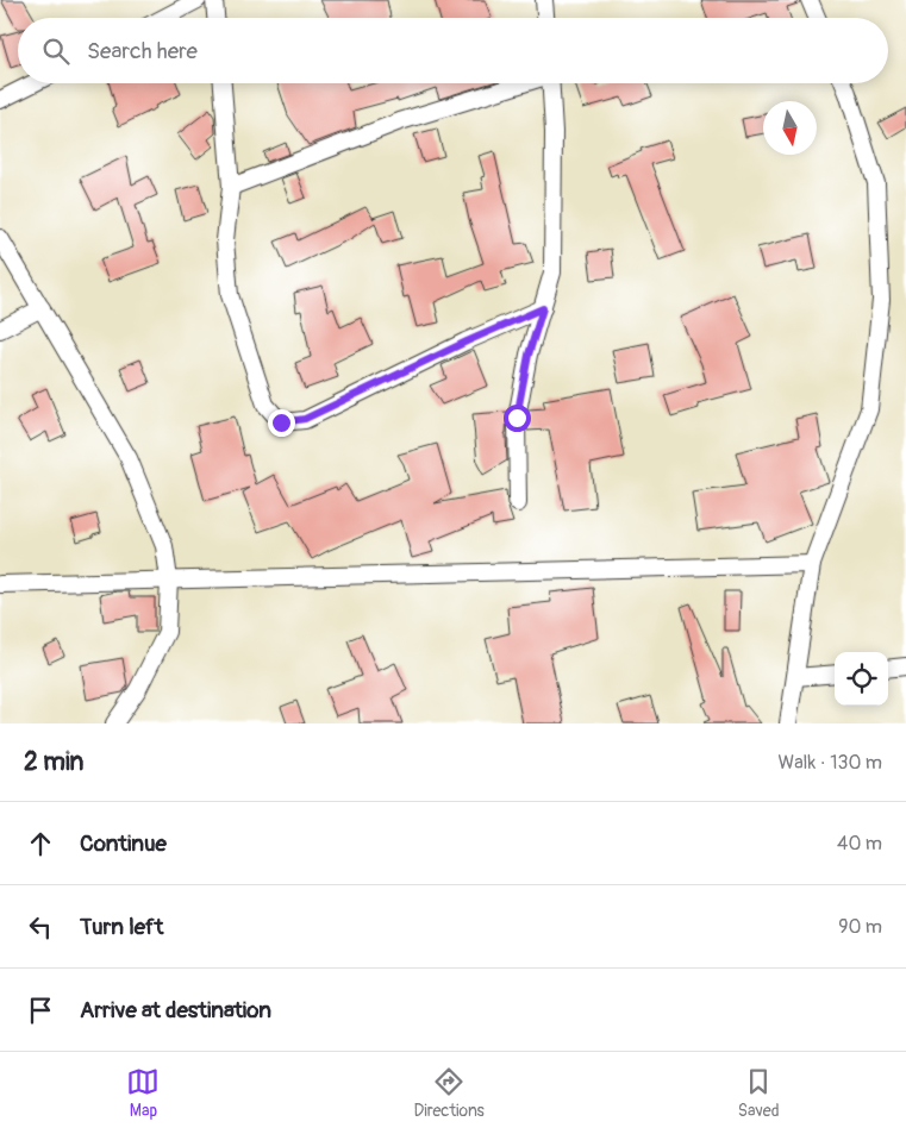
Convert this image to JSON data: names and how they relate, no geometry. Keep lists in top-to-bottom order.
{
  "north": "bottom",
  "page": {
    "search": "Search here",
    "heading": ["2 min", "Walk · 130 m"],
    "list": [
      ["Continue", "40 m"],
      ["Turn left", "90 m"],
      "Arrive at destination"
    ],
    "nav": ["Map", "Directions", "Saved"]
  }
}
